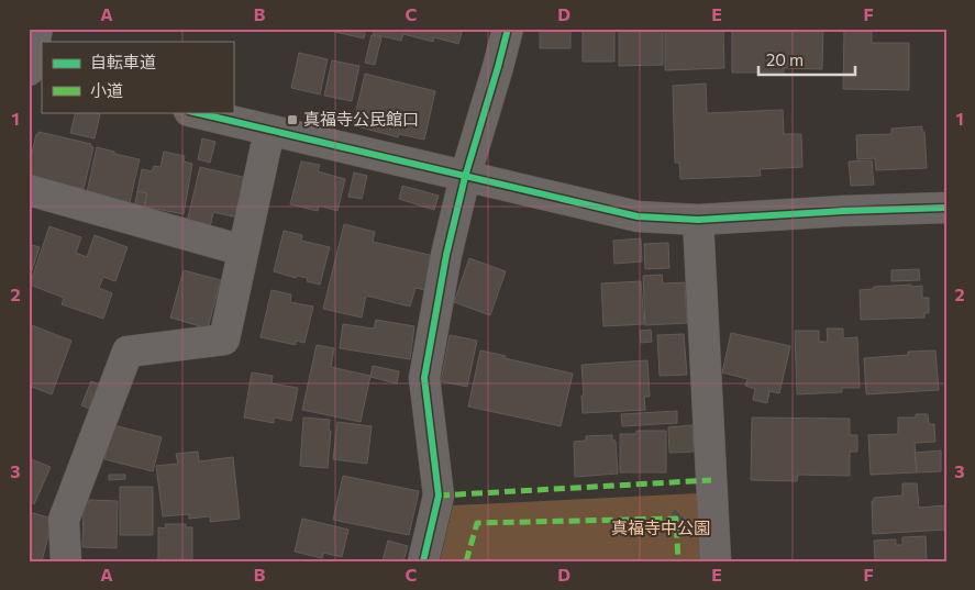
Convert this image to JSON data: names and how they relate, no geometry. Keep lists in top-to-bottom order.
{
  "parks": ["真福寺中公園"],
  "places": {
    "transit": ["真福寺公民館口"]
  },
  "legend": ["自転車道", "小道"],
  "scale_bar": "20 m",
  "grid": {
    "columns": [
      "A",
      "B",
      "C",
      "D",
      "E",
      "F"
    ],
    "rows": ["1", "2", "3"]
  }
}
